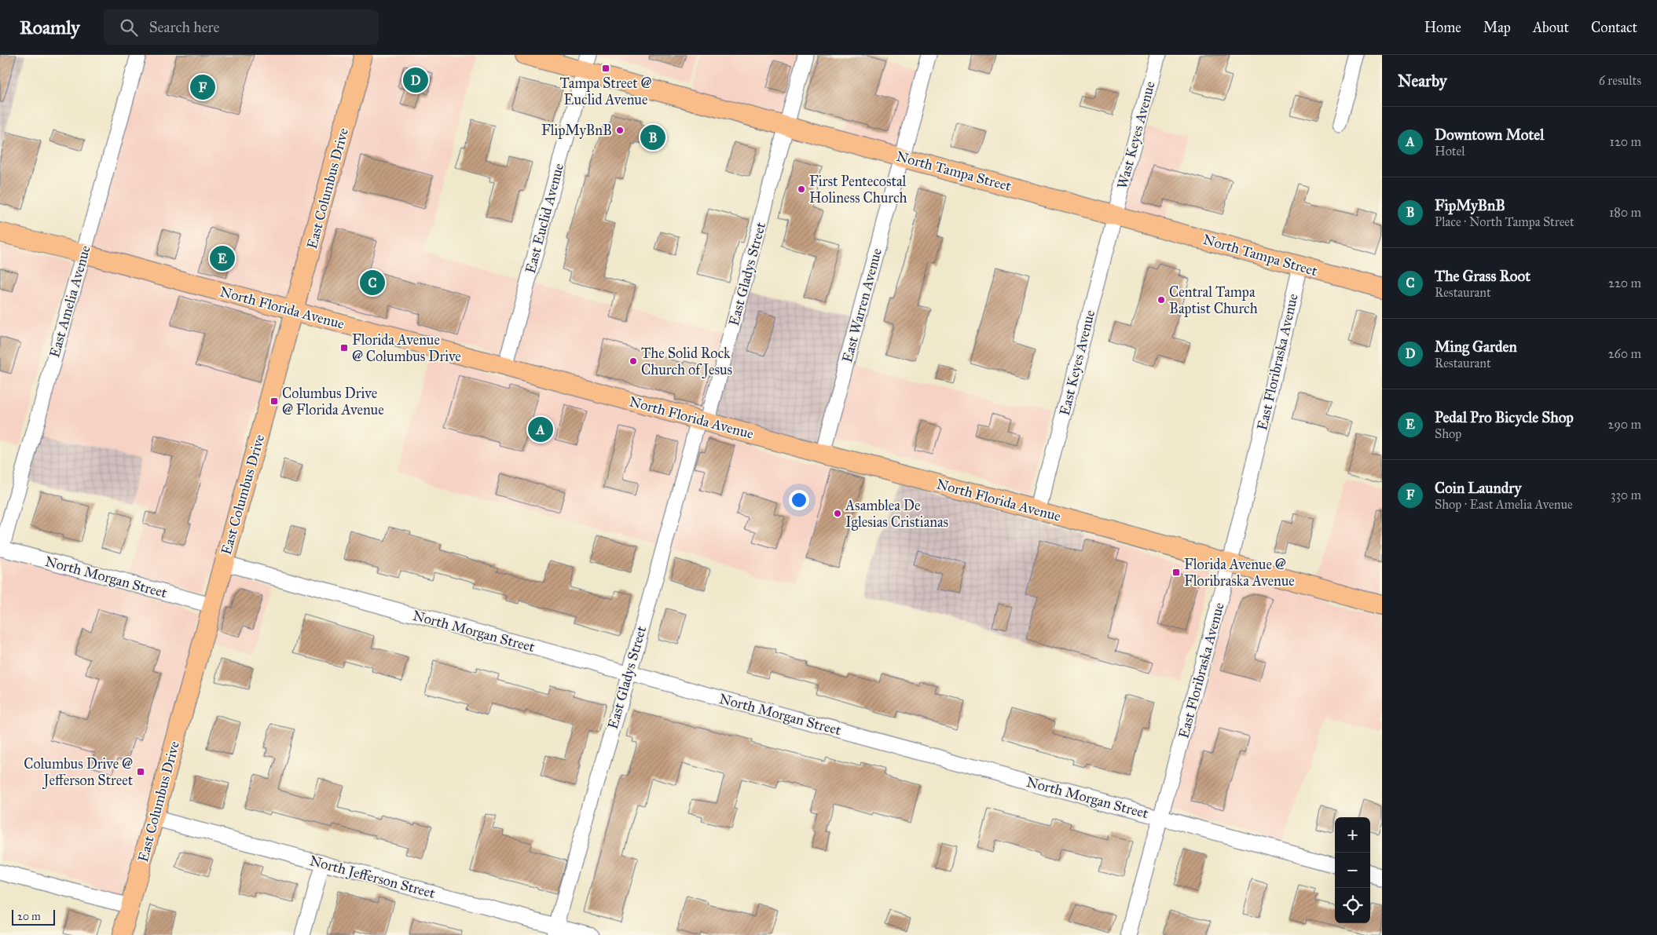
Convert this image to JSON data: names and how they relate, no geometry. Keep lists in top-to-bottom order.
{
  "streets": {
    "main road": ["North Tampa Street", "East Columbus Drive", "North Florida Avenue"],
    "street": [
      "Wast Keyes Avenue",
      "East Euclid Avenue",
      "East Gladys Street",
      "East Amelia Avenue",
      "East Warren Avenue",
      "East Floribraska Avenue",
      "East Keyes Avenue",
      "North Morgan Street",
      "North Jefferson Street"
    ]
  },
  "crossings": [
    ["Wast Keyes Avenue", "North Tampa Street"],
    ["Wast Keyes Avenue", "East Keyes Avenue"],
    ["North Tampa Street", "East Euclid Avenue"],
    ["North Tampa Street", "East Gladys Street"],
    ["North Tampa Street", "East Warren Avenue"],
    ["North Tampa Street", "East Floribraska Avenue"],
    ["North Tampa Street", "East Keyes Avenue"],
    ["East Columbus Drive", "North Florida Avenue"],
    ["East Columbus Drive", "North Morgan Street"],
    ["East Columbus Drive", "North Jefferson Street"],
    ["East Euclid Avenue", "North Florida Avenue"],
    ["East Gladys Street", "North Florida Avenue"],
    ["East Gladys Street", "North Morgan Street"],
    ["East Gladys Street", "North Jefferson Street"],
    ["East Amelia Avenue", "North Florida Avenue"],
    ["East Amelia Avenue", "North Morgan Street"],
    ["East Warren Avenue", "North Florida Avenue"],
    ["North Florida Avenue", "East Floribraska Avenue"],
    ["North Florida Avenue", "East Keyes Avenue"],
    ["East Floribraska Avenue", "North Morgan Street"]
  ],
  "places": {
    "transit": [
      "Tampa Street @ Euclid Avenue",
      "Florida Avenue @ Columbus Drive",
      "Columbus Drive @ Florida Avenue",
      "Florida Avenue @ Floribraska Avenue",
      "Columbus Drive @ Jefferson Street"
    ],
    "other": [
      "FlipMyBnB",
      "First Pentecostal Holiness Church",
      "Central Tampa Baptist Church",
      "The Solid Rock Church of Jesus",
      "Asamblea De Iglesias Cristianas"
    ]
  },
  "scale_bar": "20 m",
  "page": {
    "header": "Roamly",
    "search": "Search here",
    "nav": [
      "Home",
      "Map",
      "About",
      "Contact"
    ],
    "heading": ["Nearby", "6 results"],
    "pins": [
      "D",
      "F",
      "B",
      "E",
      "C",
      "A"
    ],
    "list": [
      {
        "mark": "A",
        "name": "Downtown Motel",
        "note": "Hotel",
        "value": "120 m"
      },
      {
        "mark": "B",
        "name": "FipMyBnB",
        "note": "Place · North Tampa Street",
        "value": "180 m"
      },
      {
        "mark": "C",
        "name": "The Grass Root",
        "note": "Restaurant",
        "value": "220 m"
      },
      {
        "mark": "D",
        "name": "Ming Garden",
        "note": "Restaurant",
        "value": "260 m"
      },
      {
        "mark": "E",
        "name": "Pedal Pro Bicycle Shop",
        "note": "Shop",
        "value": "290 m"
      },
      {
        "mark": "F",
        "name": "Coin Laundry",
        "note": "Shop · East Amelia Avenue",
        "value": "330 m"
      }
    ],
    "map_buttons": ["+", "−"],
    "scale": "20 m"
  }
}
